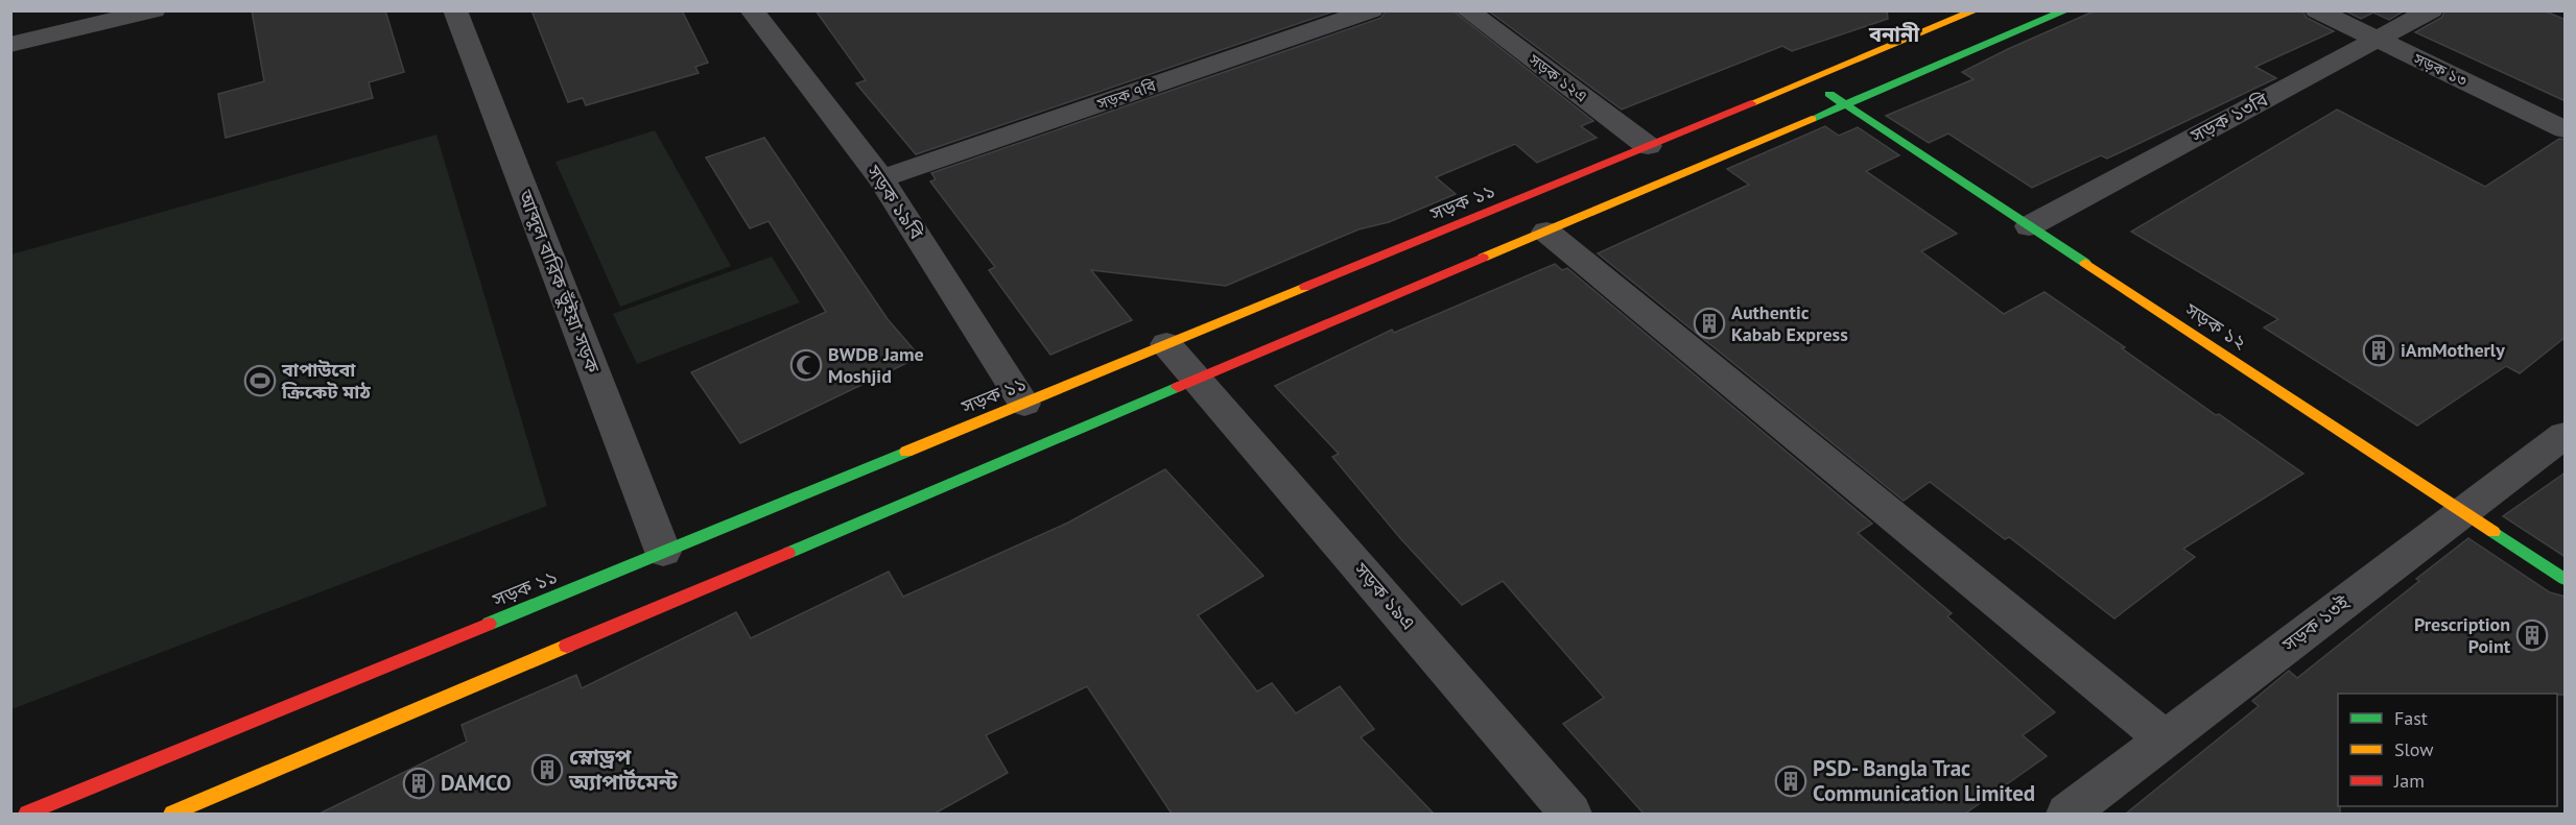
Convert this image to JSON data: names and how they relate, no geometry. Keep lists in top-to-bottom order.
{
  "streets": {
    "main road": ["সড়ক ১১", "সড়ক ১২"],
    "street": [
      "সড়ক ১৩",
      "সড়ক ১২এ",
      "সড়ক ৭বি",
      "সড়ক ১৩বি",
      "সড়ক ১৯বি",
      "আব্দুল বারিক ভুঁইয়া সড়ক",
      "সড়ক ১৯এ",
      "সড়ক ১৩ই"
    ]
  },
  "crossings": [
    ["সড়ক ১৩", "সড়ক ১৩বি"],
    ["সড়ক ১২এ", "সড়ক ১১"],
    ["সড়ক ৭বি", "সড়ক ১৯বি"],
    ["সড়ক ১৩বি", "সড়ক ১২"],
    ["সড়ক ১৯বি", "সড়ক ১১"],
    ["সড়ক ১১", "আব্দুল বারিক ভুঁইয়া সড়ক"],
    ["সড়ক ১১", "সড়ক ১২"],
    ["সড়ক ১১", "সড়ক ১৯এ"],
    ["সড়ক ১২", "সড়ক ১৩ই"]
  ],
  "districts": ["বনানী"],
  "places": {
    "building": [
      "Authentic Kabab Express",
      "iAmMotherly",
      "Prescription Point",
      "স্নোড্রপ অ্যাপার্টমেন্ট",
      "PSD- Bangla Trac Communication Limited",
      "DAMCO"
    ],
    "mosque": ["BWDB Jame Moshjid"],
    "sports": ["বাপাউবো ক্রিকেট মাঠ"]
  },
  "legend": ["Fast", "Slow", "Jam"]
}
